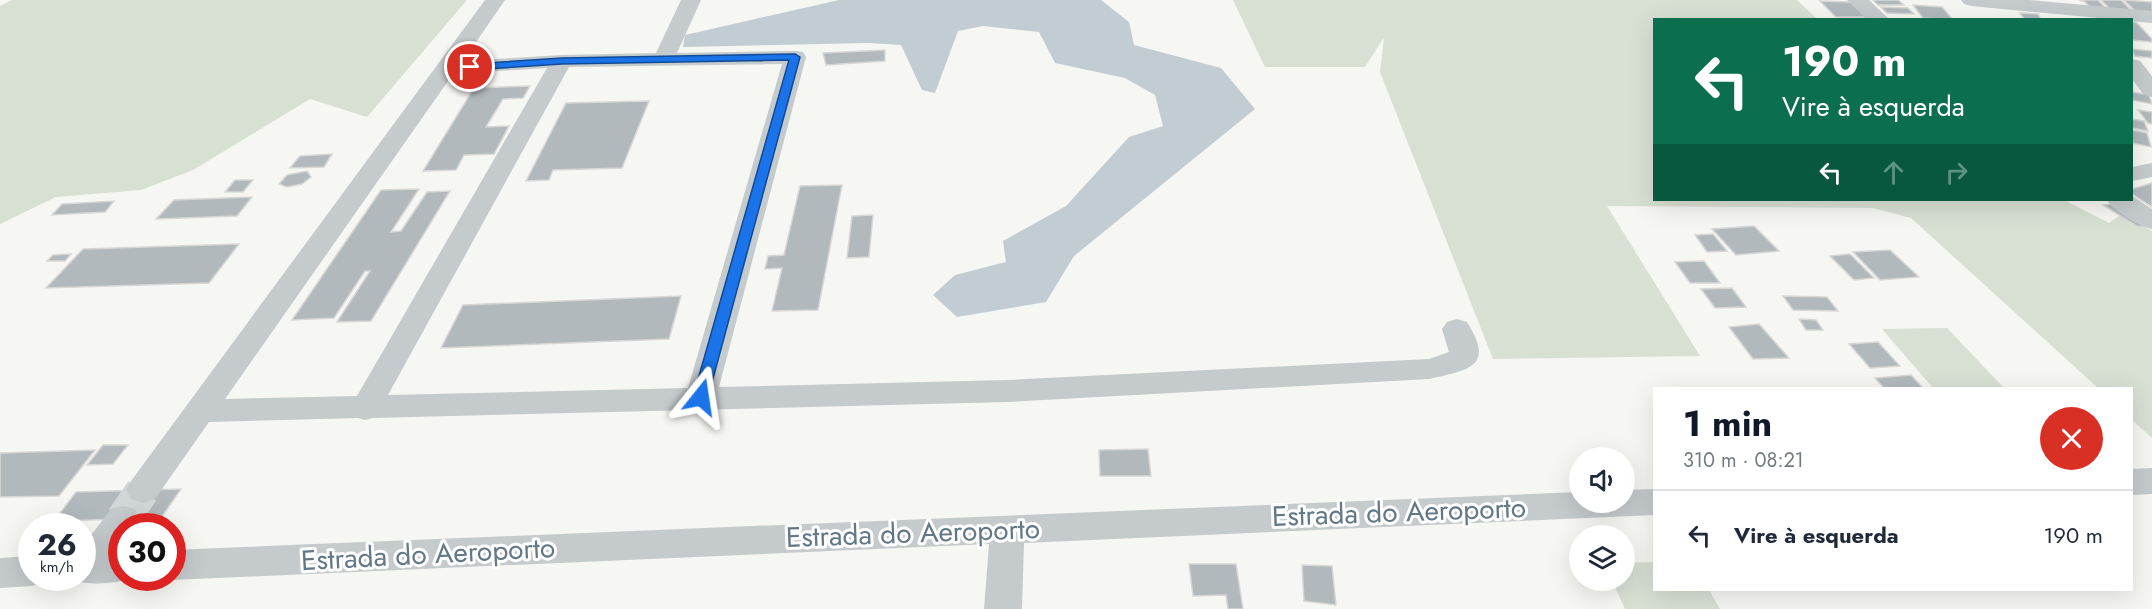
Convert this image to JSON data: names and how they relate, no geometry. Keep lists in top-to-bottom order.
{
  "streets": {
    "street": ["Estrada do Aeroporto"]
  },
  "page": {
    "turn": ["190 m", "Vire à esquerda"],
    "heading": ["1 min", "310 m · 08:21"],
    "list": [
      {
        "name": "Vire à esquerda",
        "value": "190 m"
      }
    ],
    "speed": "26 km/h",
    "limit": "30"
  }
}
